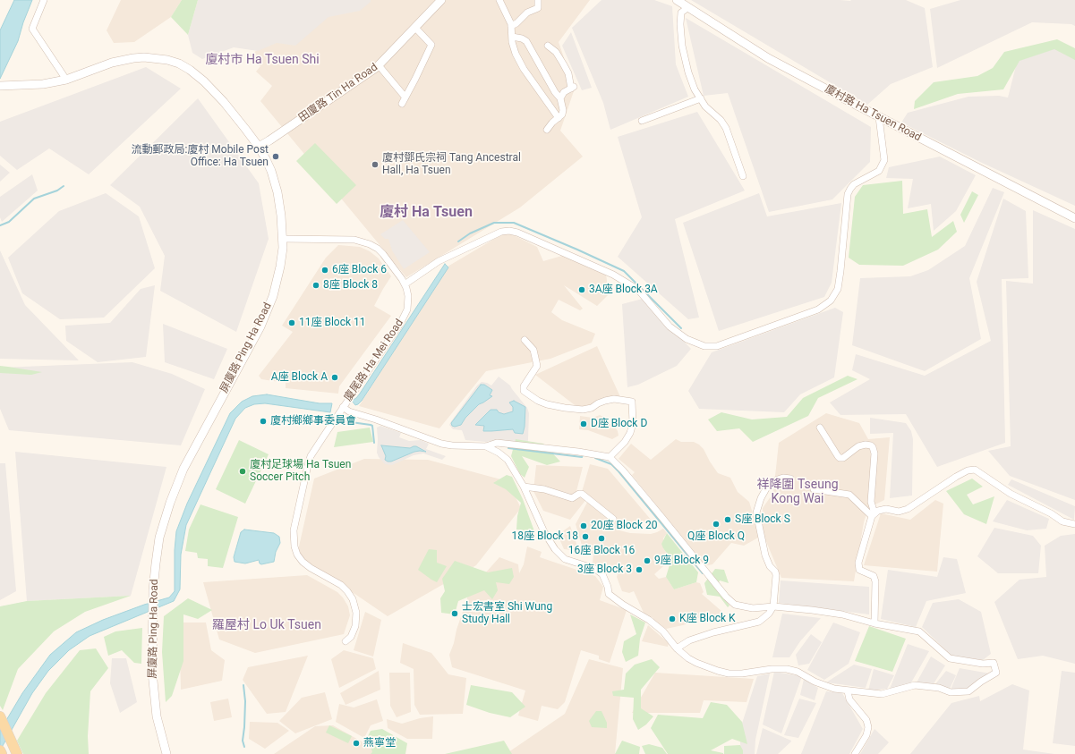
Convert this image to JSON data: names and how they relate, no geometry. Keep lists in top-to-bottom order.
{
  "streets": {
    "street": [
      "田廈路 Tin Ha Road",
      "廈村路 Ha Tsuen Road",
      "屏廈路 Ping Ha Road",
      "廈尾路 Ha Mei Road"
    ]
  },
  "crossings": [
    ["田廈路 Tin Ha Road", "屏廈路 Ping Ha Road"],
    ["屏廈路 Ping Ha Road", "廈尾路 Ha Mei Road"]
  ],
  "districts": [
    "廈村市 Ha Tsuen Shi",
    "廈村 Ha Tsuen",
    "祥降圍 Tseung Kong Wai",
    "羅屋村 Lo Uk Tsuen"
  ],
  "places": [
    "流動郵政局:廈村 Mobile Post Office: Ha Tsuen",
    "廈村鄧氏宗祠 Tang Ancestral Hall, Ha Tsuen",
    "6座 Block 6",
    "8座 Block 8",
    "3A座 Block 3A",
    "11座 Block 11",
    "A座 Block A",
    "廈村鄉鄉事委員會",
    "D座 Block D",
    "廈村足球場 Ha Tsuen Soccer Pitch",
    "S座 Block S",
    "Q座 Block Q",
    "20座 Block 20",
    "18座 Block 18",
    "16座 Block 16",
    "9座 Block 9",
    "3座 Block 3",
    "士宏書室 Shi Wung Study Hall",
    "K座 Block K",
    "燕寧堂"
  ]
}
